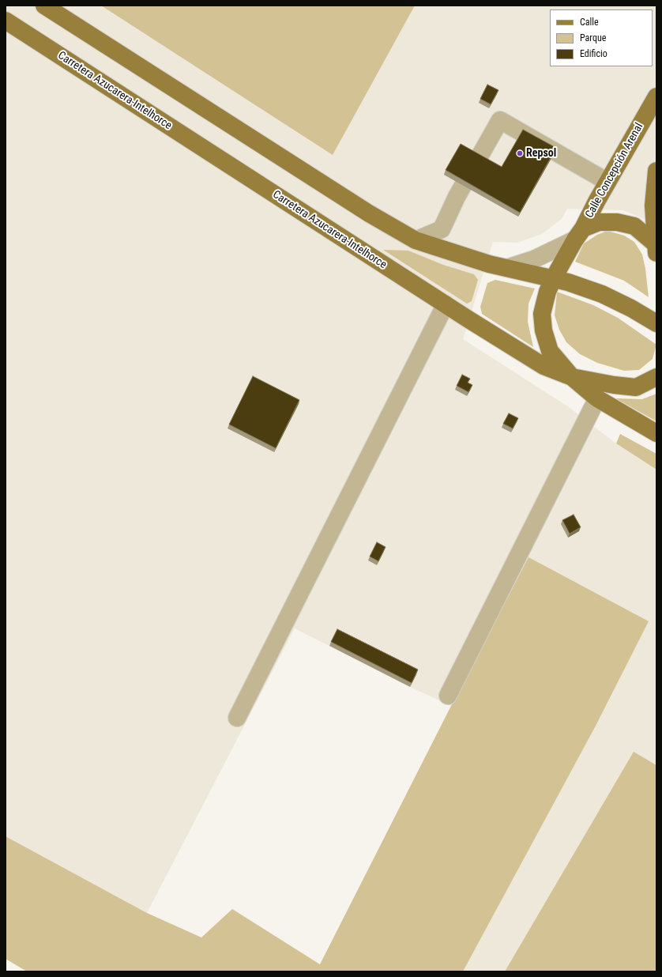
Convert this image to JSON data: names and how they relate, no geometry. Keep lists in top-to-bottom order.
{
  "streets": {
    "main road": ["Carretera Azucarera-Intelhorce", "Calle Concepción Arenal"]
  },
  "crossings": [
    ["Carretera Azucarera-Intelhorce", "Calle Concepción Arenal"]
  ],
  "places": ["Repsol"],
  "legend": ["Calle", "Parque", "Edificio"]
}
